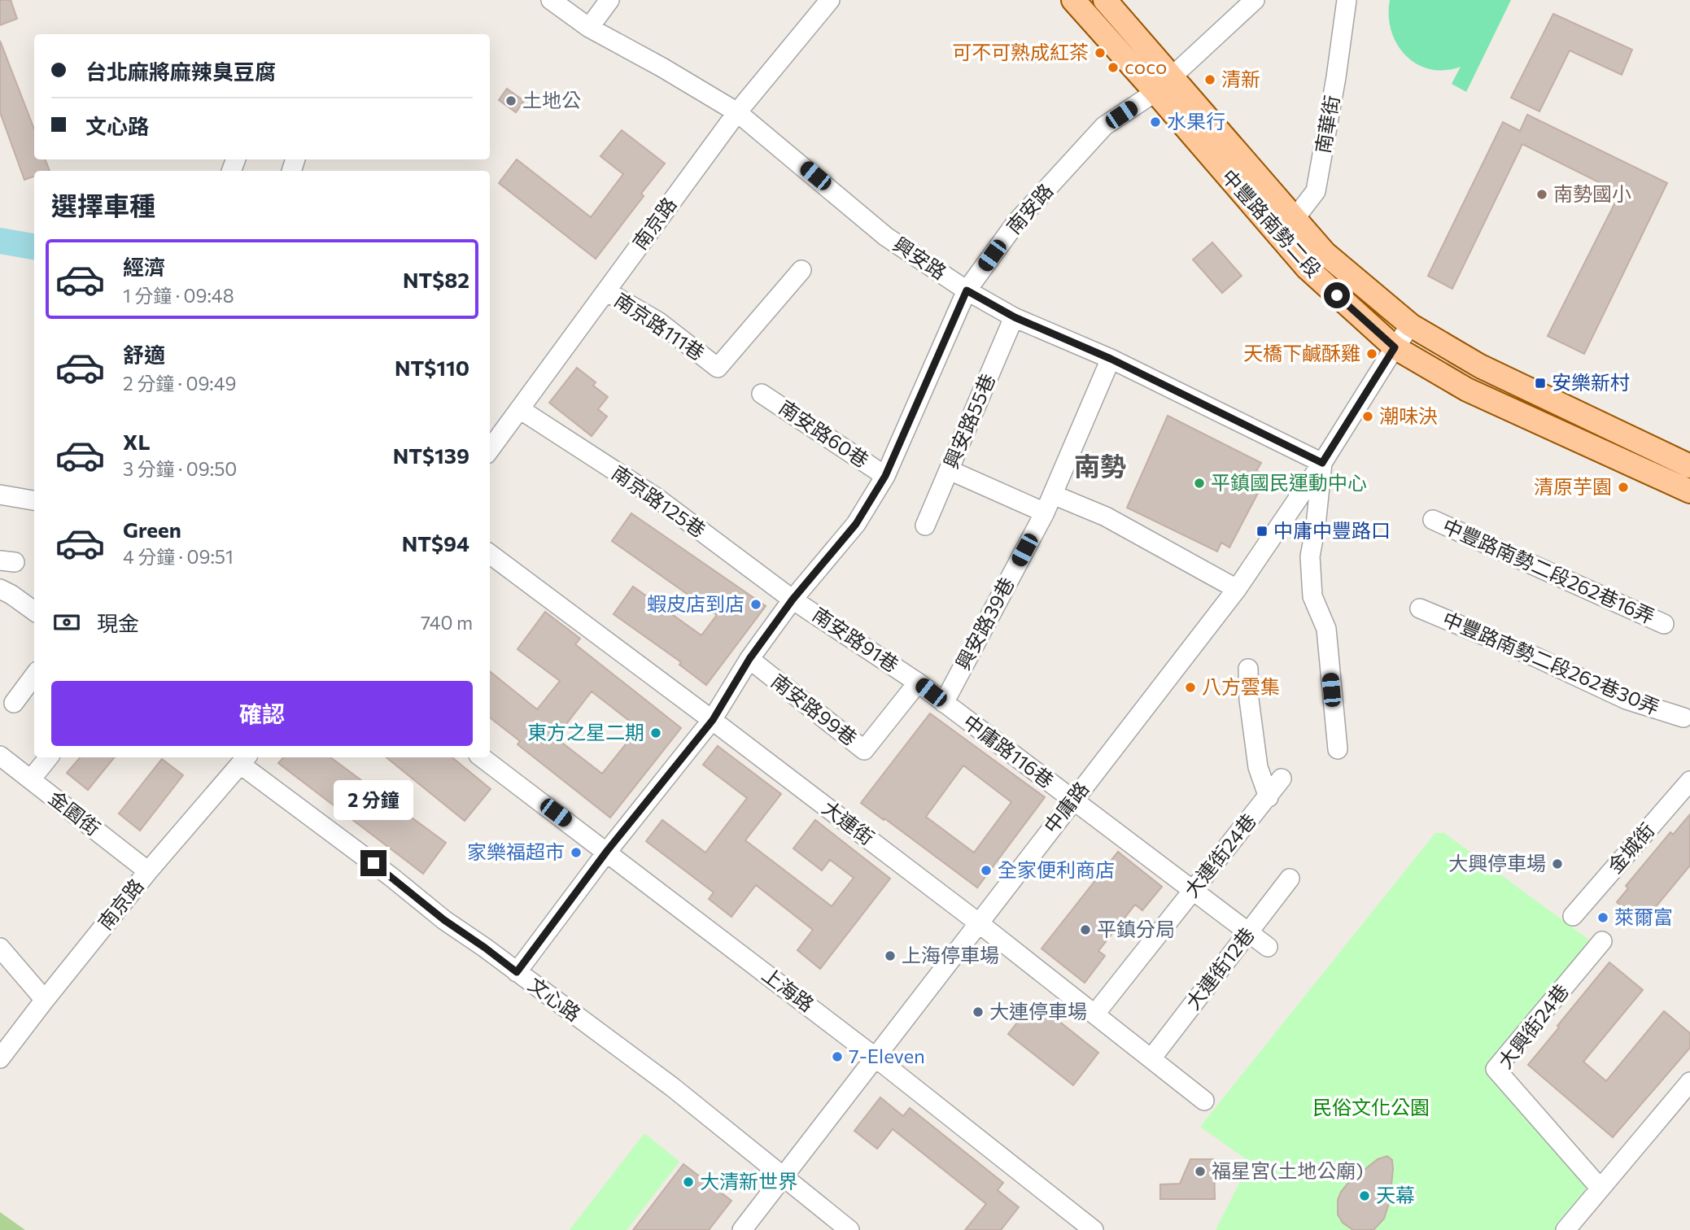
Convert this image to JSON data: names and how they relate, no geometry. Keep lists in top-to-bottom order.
{
  "streets": {
    "main road": ["中豐路南勢二段"],
    "street": [
      "南華街",
      "南安路",
      "南京路",
      "興安路",
      "南京路111巷",
      "興安路55巷",
      "南安路60巷",
      "南京路125巷",
      "中豐路南勢二段262巷16弄",
      "興安路39巷",
      "南安路91巷",
      "中豐路南勢二段262巷30弄",
      "南安路99巷",
      "中庸路116巷",
      "中庸路",
      "金園街",
      "大連街",
      "金城街",
      "大連街24巷",
      "大連街12巷",
      "上海路",
      "文心路",
      "大興街24巷"
    ]
  },
  "crossings": [
    ["南華街", "中豐路南勢二段"],
    ["南安路", "中豐路南勢二段"],
    ["南安路", "興安路"],
    ["南安路", "南安路60巷"],
    ["南安路", "南京路125巷"],
    ["南安路", "南安路91巷"],
    ["南安路", "南安路99巷"],
    ["南安路", "大連街"],
    ["南安路", "上海路"],
    ["南安路", "文心路"],
    ["南京路", "興安路"],
    ["南京路", "南京路111巷"],
    ["南京路", "南京路125巷"],
    ["南京路", "金園街"],
    ["南京路", "文心路"],
    ["中豐路南勢二段", "中庸路"],
    ["興安路", "興安路55巷"],
    ["興安路", "興安路39巷"],
    ["興安路", "中庸路"],
    ["南京路125巷", "南安路91巷"],
    ["興安路39巷", "南安路91巷"],
    ["興安路39巷", "中庸路116巷"],
    ["南安路91巷", "南安路99巷"],
    ["南安路91巷", "中庸路116巷"],
    ["中庸路116巷", "中庸路"],
    ["中庸路116巷", "大連街24巷"],
    ["中庸路116巷", "大連街12巷"],
    ["中庸路", "大連街"],
    ["中庸路", "上海路"],
    ["中庸路", "文心路"],
    ["大連街", "大連街24巷"],
    ["大連街", "大連街12巷"]
  ],
  "districts": ["南勢"],
  "parks": ["民俗文化公園"],
  "places": {
    "other": [
      "可不可熟成紅茶",
      "coco",
      "清新",
      "土地公",
      "水果行",
      "南勢國小",
      "天橋下鹹酥雞",
      "潮味決",
      "平鎮國民運動中心",
      "清原芋園",
      "蝦皮店到店",
      "八方雲集",
      "東方之星二期",
      "家樂福超市",
      "大興停車場",
      "全家便利商店",
      "萊爾富",
      "平鎮分局",
      "上海停車場",
      "大連停車場",
      "7-Eleven",
      "福星宮(土地公廟)",
      "大清新世界",
      "天幕"
    ],
    "transit": ["安樂新村", "中庸中豐路口"]
  },
  "page": {
    "banner": ["台北麻將麻辣臭豆腐", "文心路"],
    "heading": "選擇車種",
    "list": [
      {
        "name": "經濟",
        "note": "1 分鐘 · 09:48",
        "value": "NT$82"
      },
      {
        "name": "舒適",
        "note": "2 分鐘 · 09:49",
        "value": "NT$110"
      },
      {
        "name": "XL",
        "note": "3 分鐘 · 09:50",
        "value": "NT$139"
      },
      {
        "name": "Green",
        "note": "4 分鐘 · 09:51",
        "value": "NT$94"
      }
    ],
    "pay": ["現金", "740 m"],
    "buttons": "確認",
    "bubble": "2 分鐘"
  }
}
